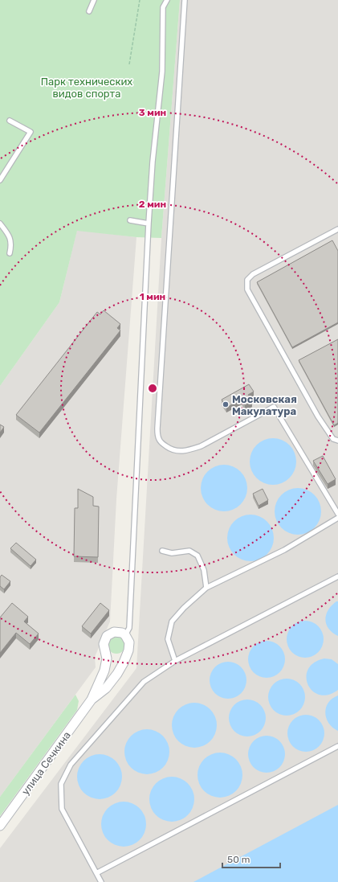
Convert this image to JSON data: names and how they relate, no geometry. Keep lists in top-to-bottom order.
{
  "streets": {
    "street": ["улица Сечкина"]
  },
  "parks": ["Парк технических видов спорта"],
  "places": ["Московская Макулатура"],
  "scale_bar": "50 m",
  "rings": ["3 мин", "2 мин", "1 мин"]
}
